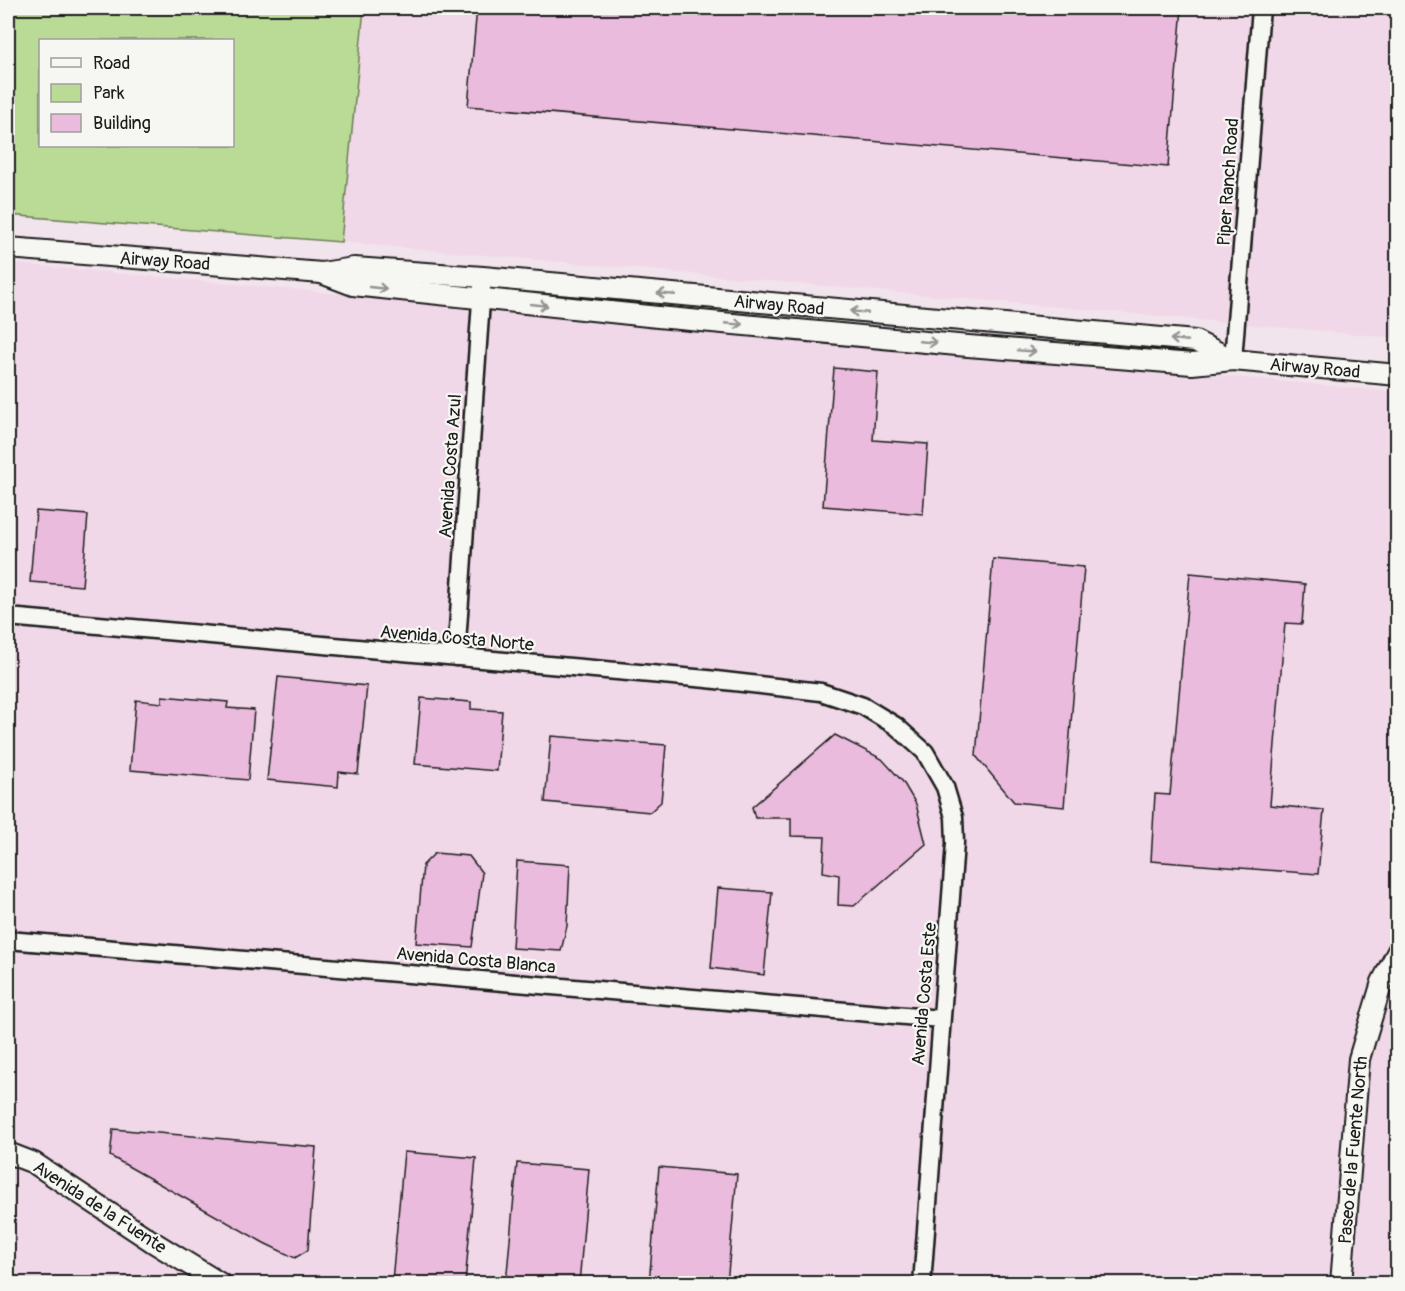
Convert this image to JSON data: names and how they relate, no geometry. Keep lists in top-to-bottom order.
{
  "streets": {
    "street": [
      "Piper Ranch Road",
      "Airway Road",
      "Avenida Costa Azul",
      "Avenida Costa Norte",
      "Avenida Costa Blanca",
      "Avenida Costa Este",
      "Paseo de la Fuente North",
      "Avenida de la Fuente"
    ]
  },
  "crossings": [
    ["Piper Ranch Road", "Airway Road"],
    ["Airway Road", "Avenida Costa Azul"],
    ["Avenida Costa Azul", "Avenida Costa Norte"],
    ["Avenida Costa Norte", "Avenida Costa Este"],
    ["Avenida Costa Blanca", "Avenida Costa Este"]
  ],
  "legend": ["Road", "Park", "Building"]
}
